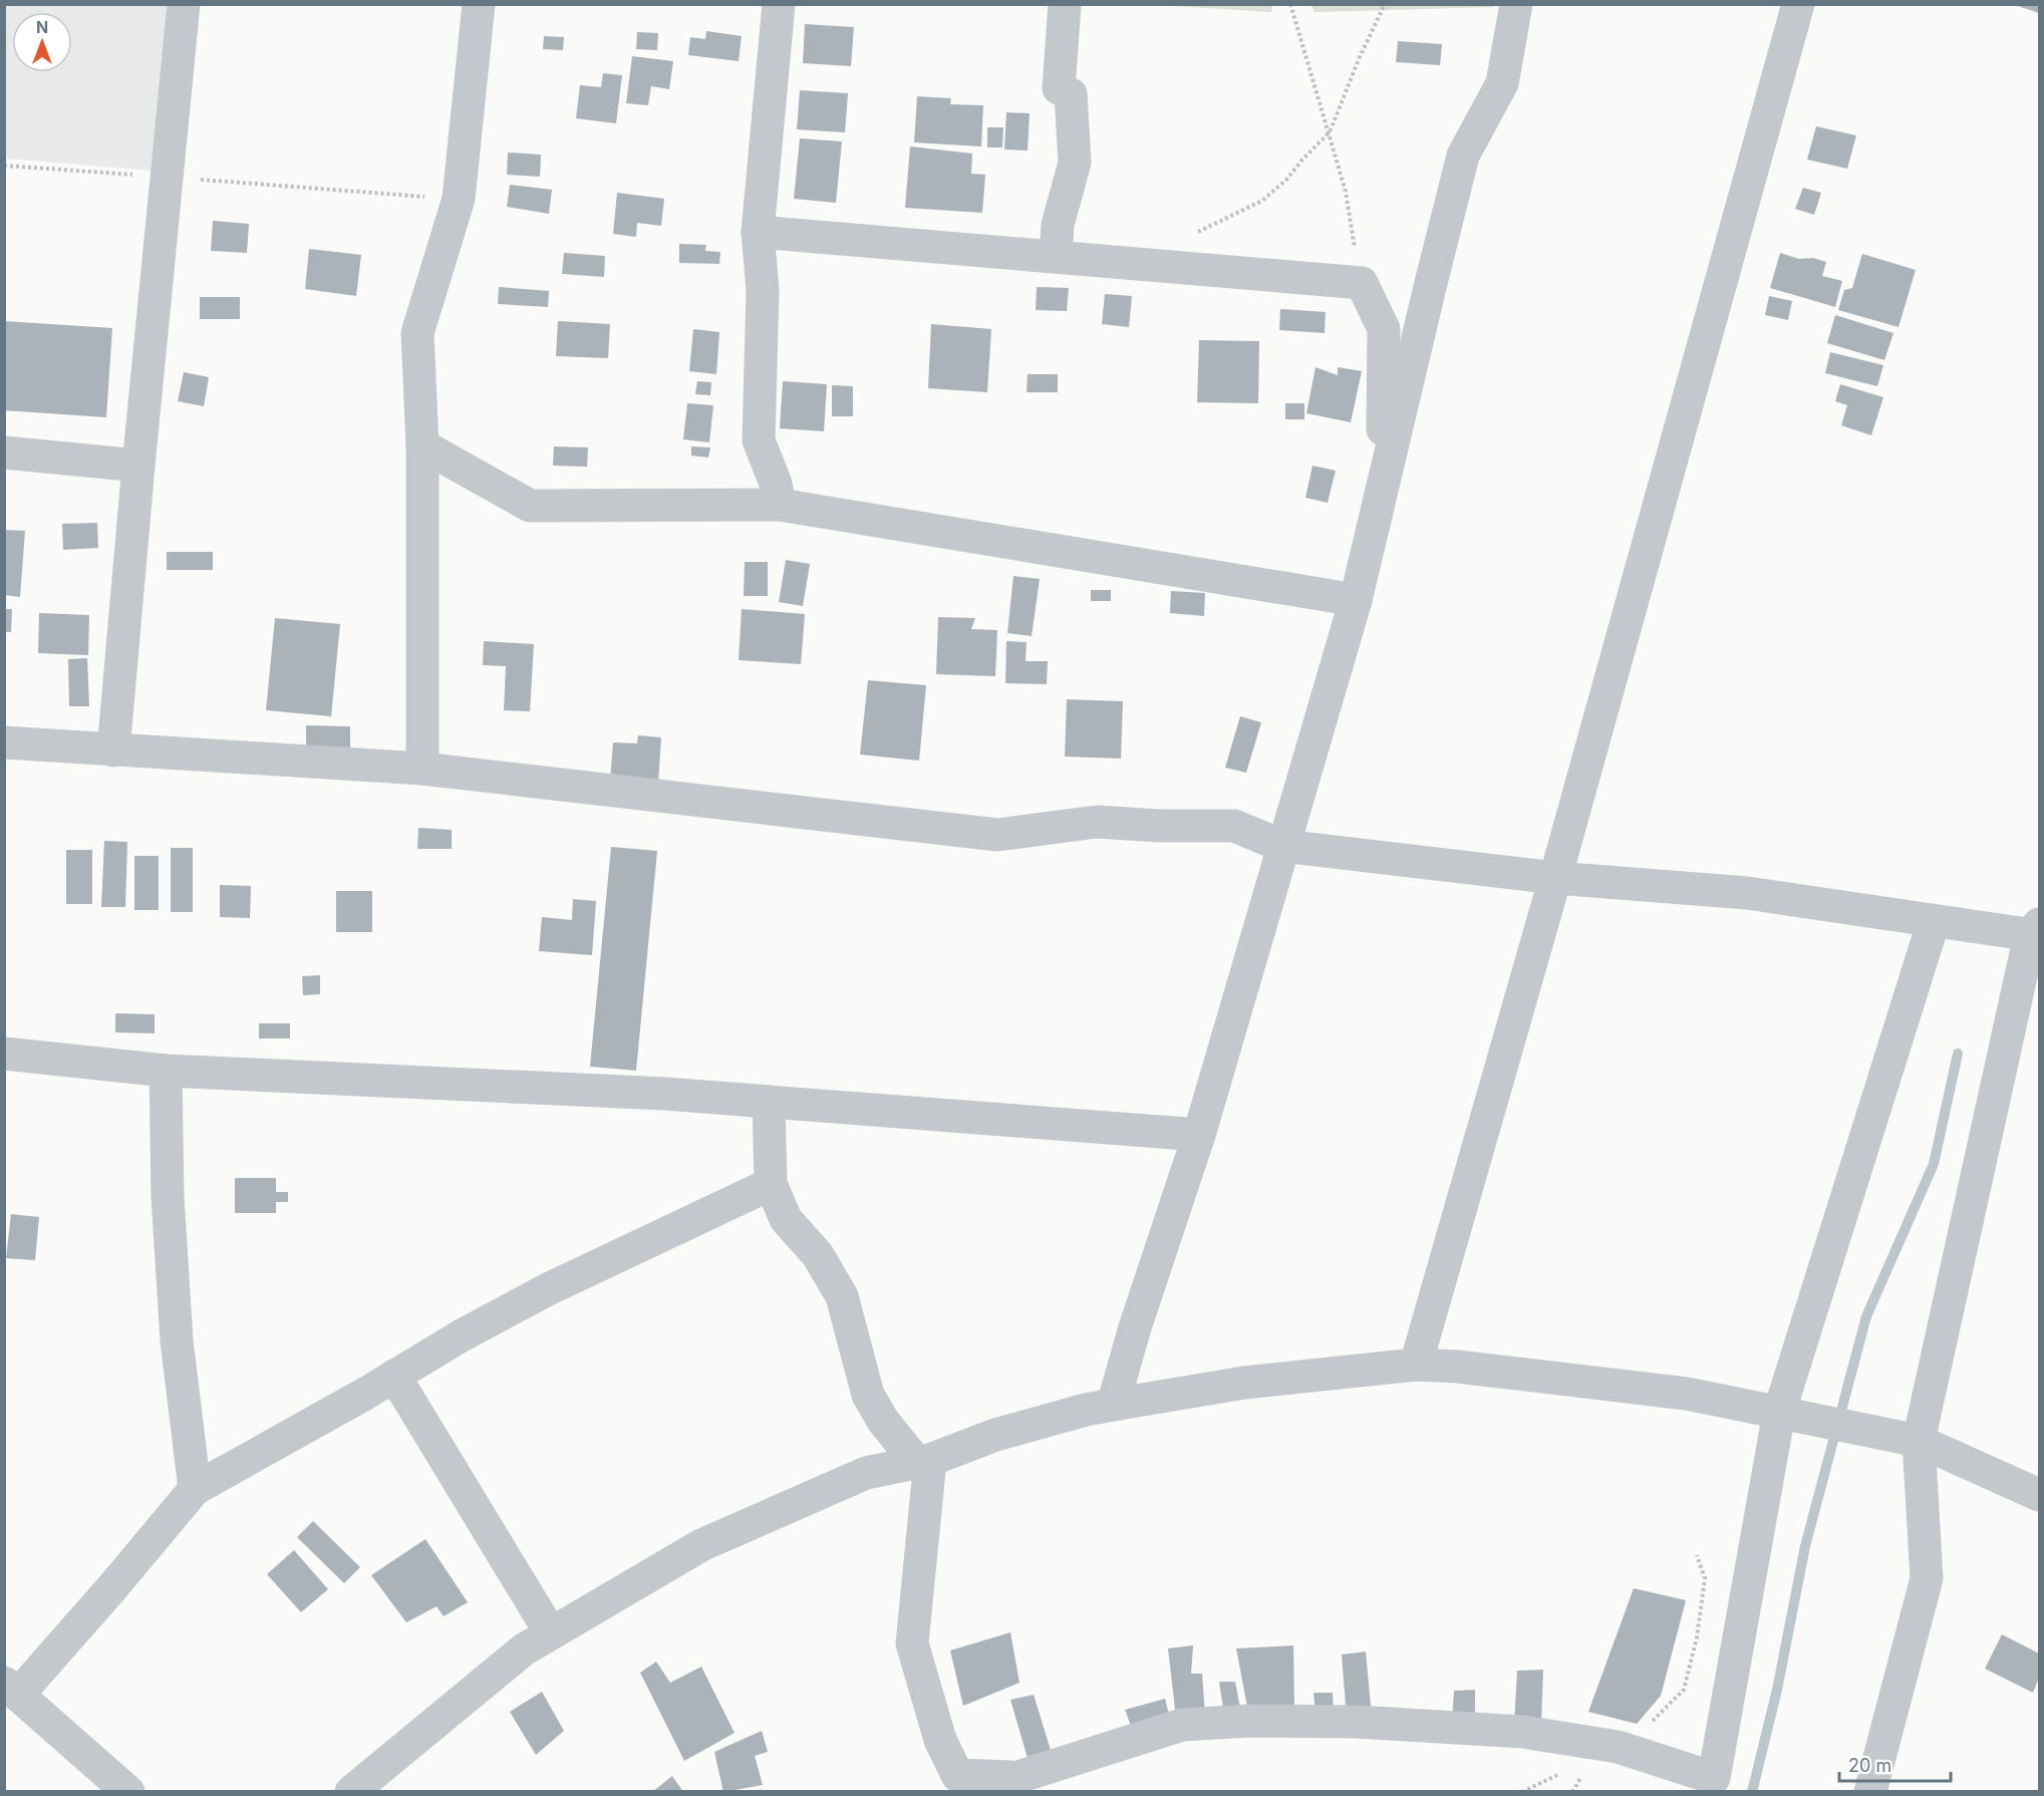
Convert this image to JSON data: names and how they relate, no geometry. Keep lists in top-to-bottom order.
{
  "scale_bar": "20 m",
  "north": "top"
}
